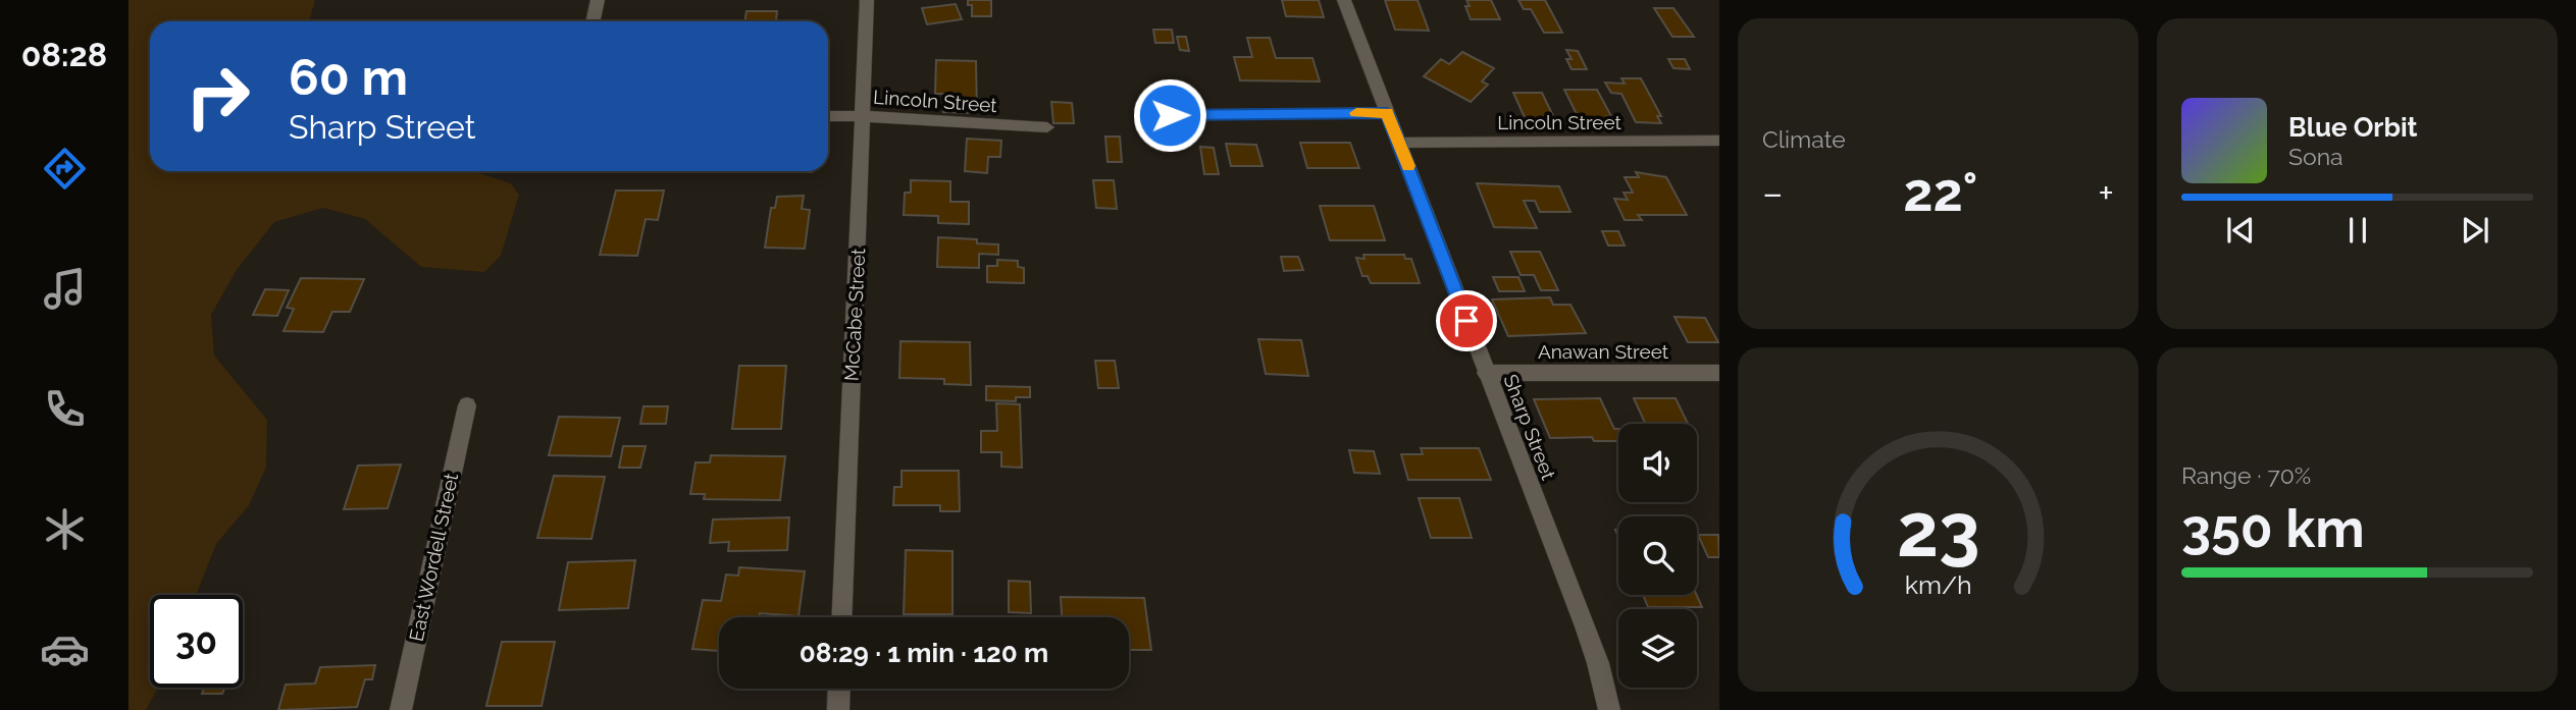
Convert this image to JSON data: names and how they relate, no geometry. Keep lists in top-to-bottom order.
{
  "streets": {
    "street": [
      "Lincoln Street",
      "McCabe Street",
      "Anawan Street",
      "Sharp Street",
      "East Wordell Street"
    ]
  },
  "crossings": [
    ["Lincoln Street", "McCabe Street"],
    ["Lincoln Street", "Sharp Street"],
    ["Anawan Street", "Sharp Street"]
  ],
  "page": {
    "tabs": "08:28",
    "tile": [
      "Climate",
      ["Range · 70%", "350 km"]
    ],
    "turn": ["60 m", "Sharp Street"],
    "song": ["Blue Orbit", "Sona"],
    "heat": ["−", "22°", "+"],
    "limit": "30",
    "trip": "08:29 · 1 min · 120 m",
    "gauge": ["23", "km/h"]
  }
}
